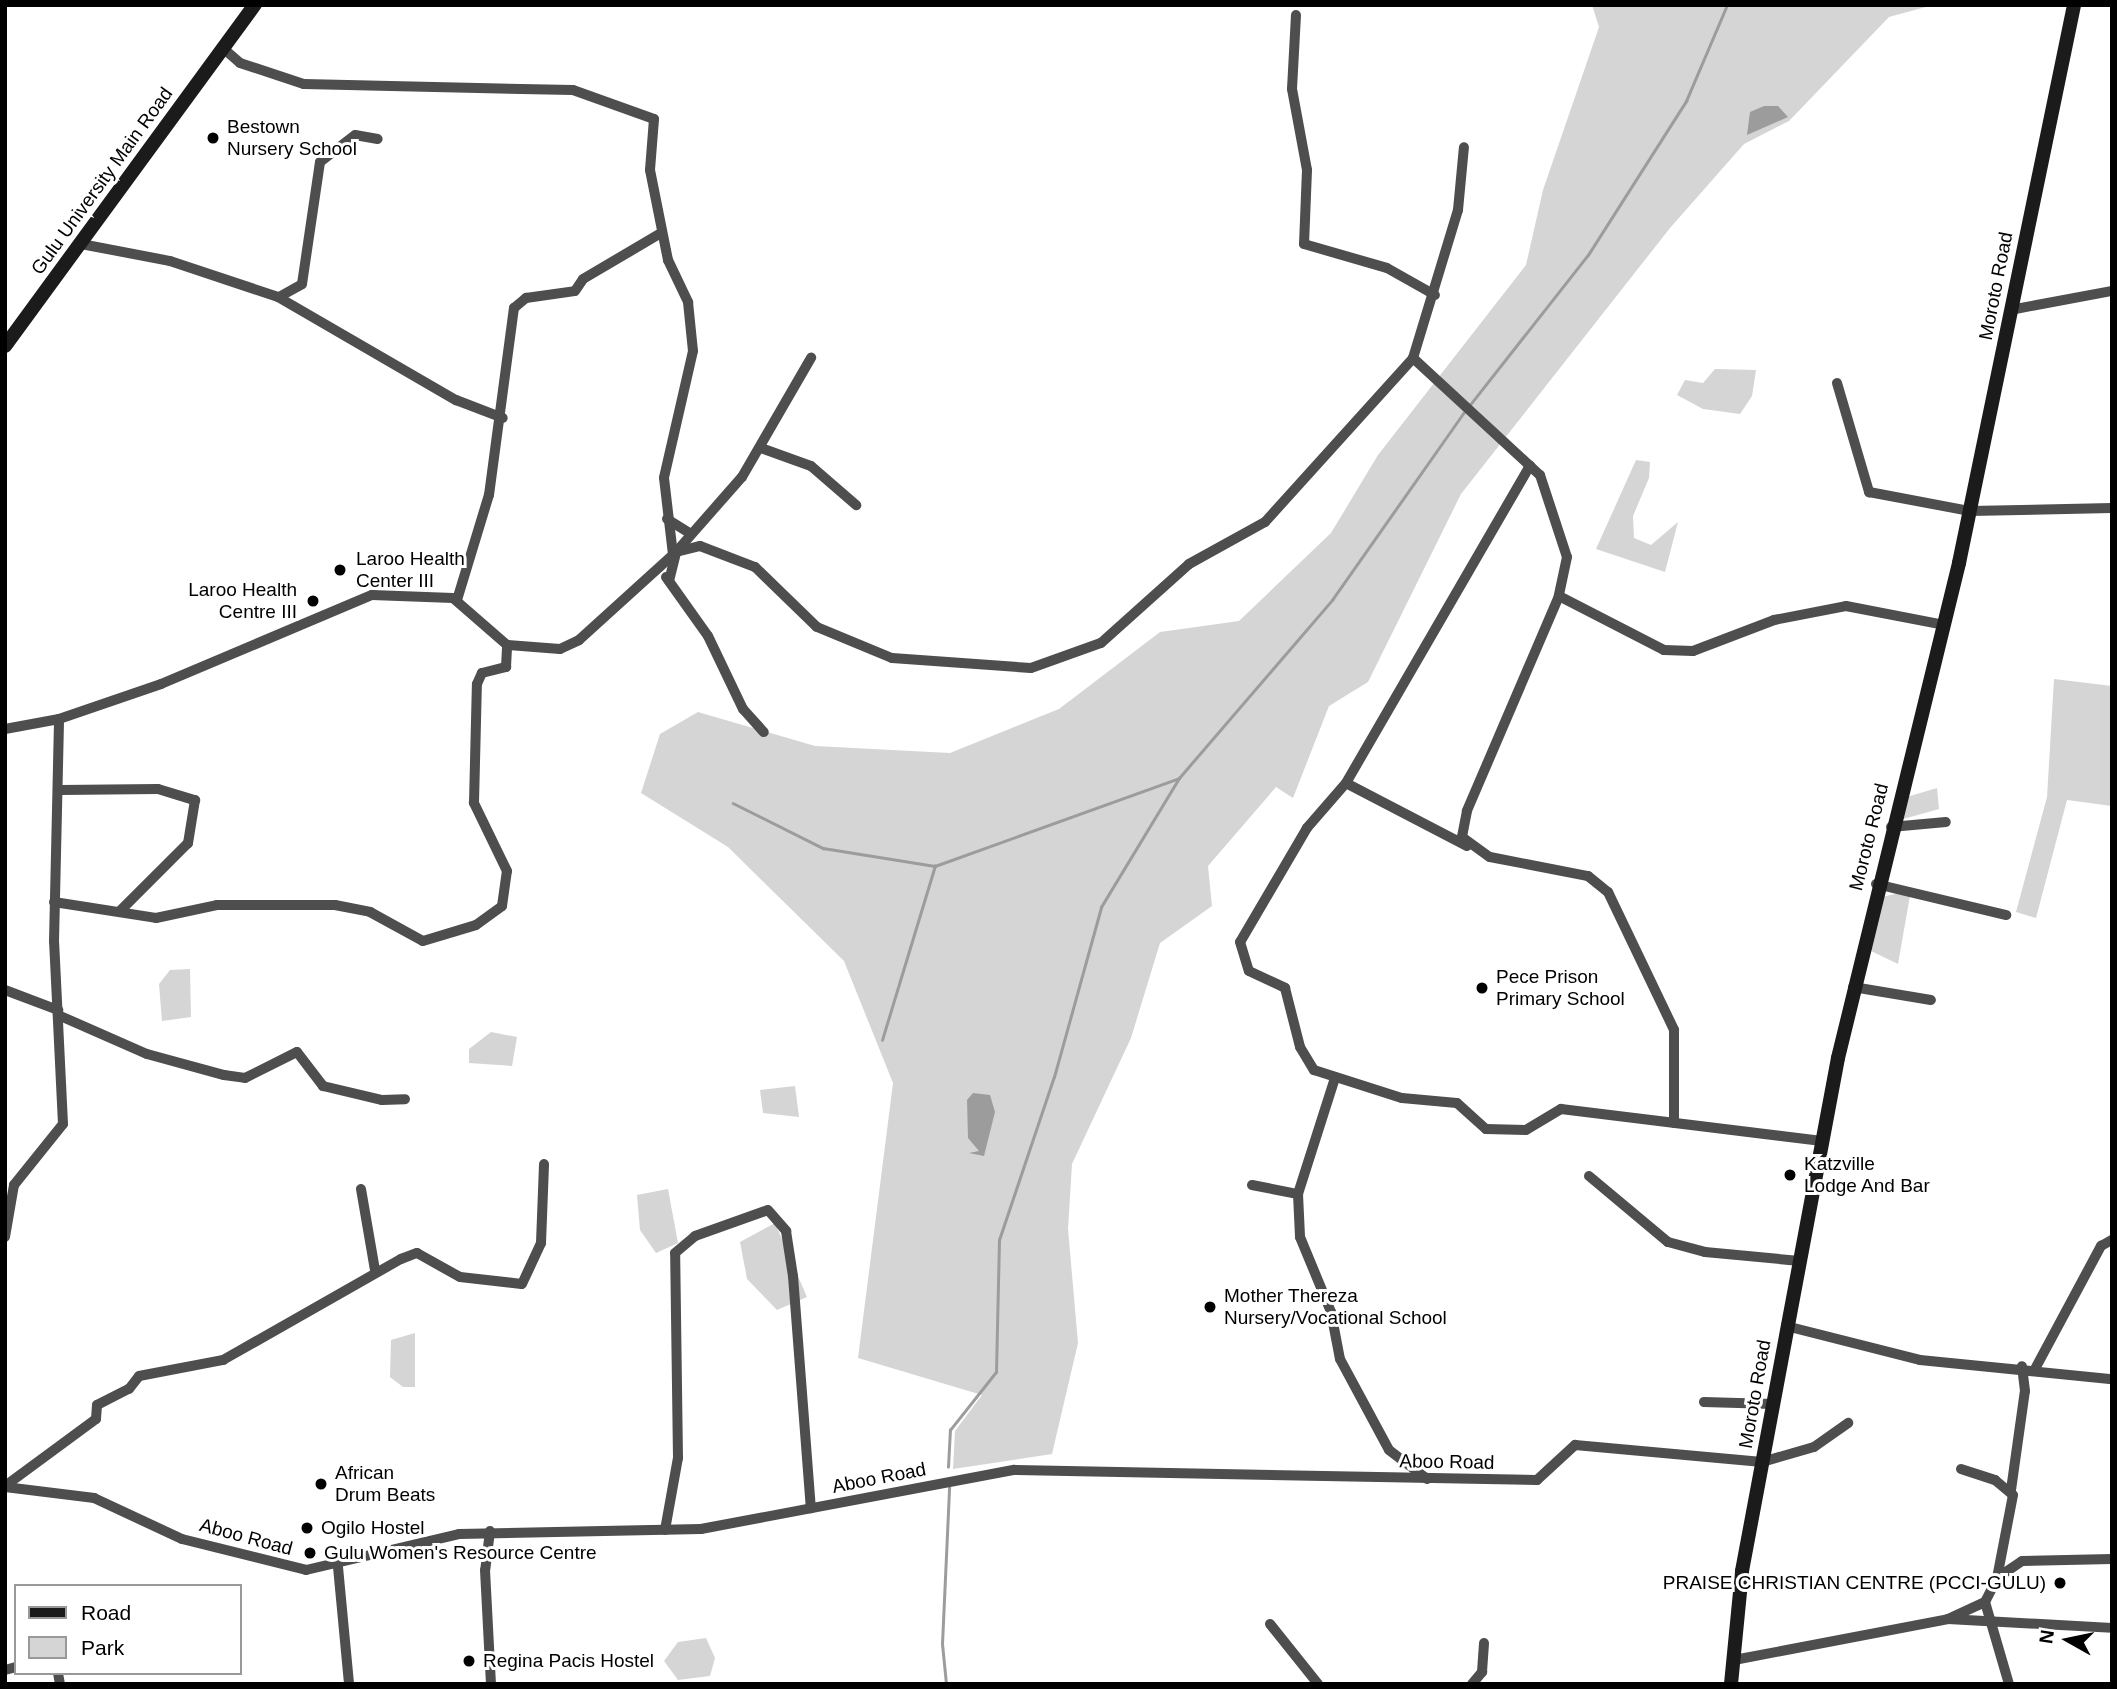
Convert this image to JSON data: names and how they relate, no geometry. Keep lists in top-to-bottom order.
{
  "streets": {
    "main road": ["Gulu University Main Road", "Moroto Road"],
    "street": ["Aboo Road"]
  },
  "crossings": [
    ["Moroto Road", "Aboo Road"]
  ],
  "places": [
    "Bestown Nursery School",
    "Laroo Health Center III",
    "Laroo Health Centre III",
    "Pece Prison Primary School",
    "Katzville Lodge And Bar",
    "Mother Thereza Nursery/Vocational School",
    "African Drum Beats",
    "Ogilo Hostel",
    "Gulu Women's Resource Centre",
    "PRAISE CHRISTIAN CENTRE (PCCI-GULU)",
    "Regina Pacis Hostel"
  ],
  "legend": ["Road", "Park"],
  "north": "left"
}
